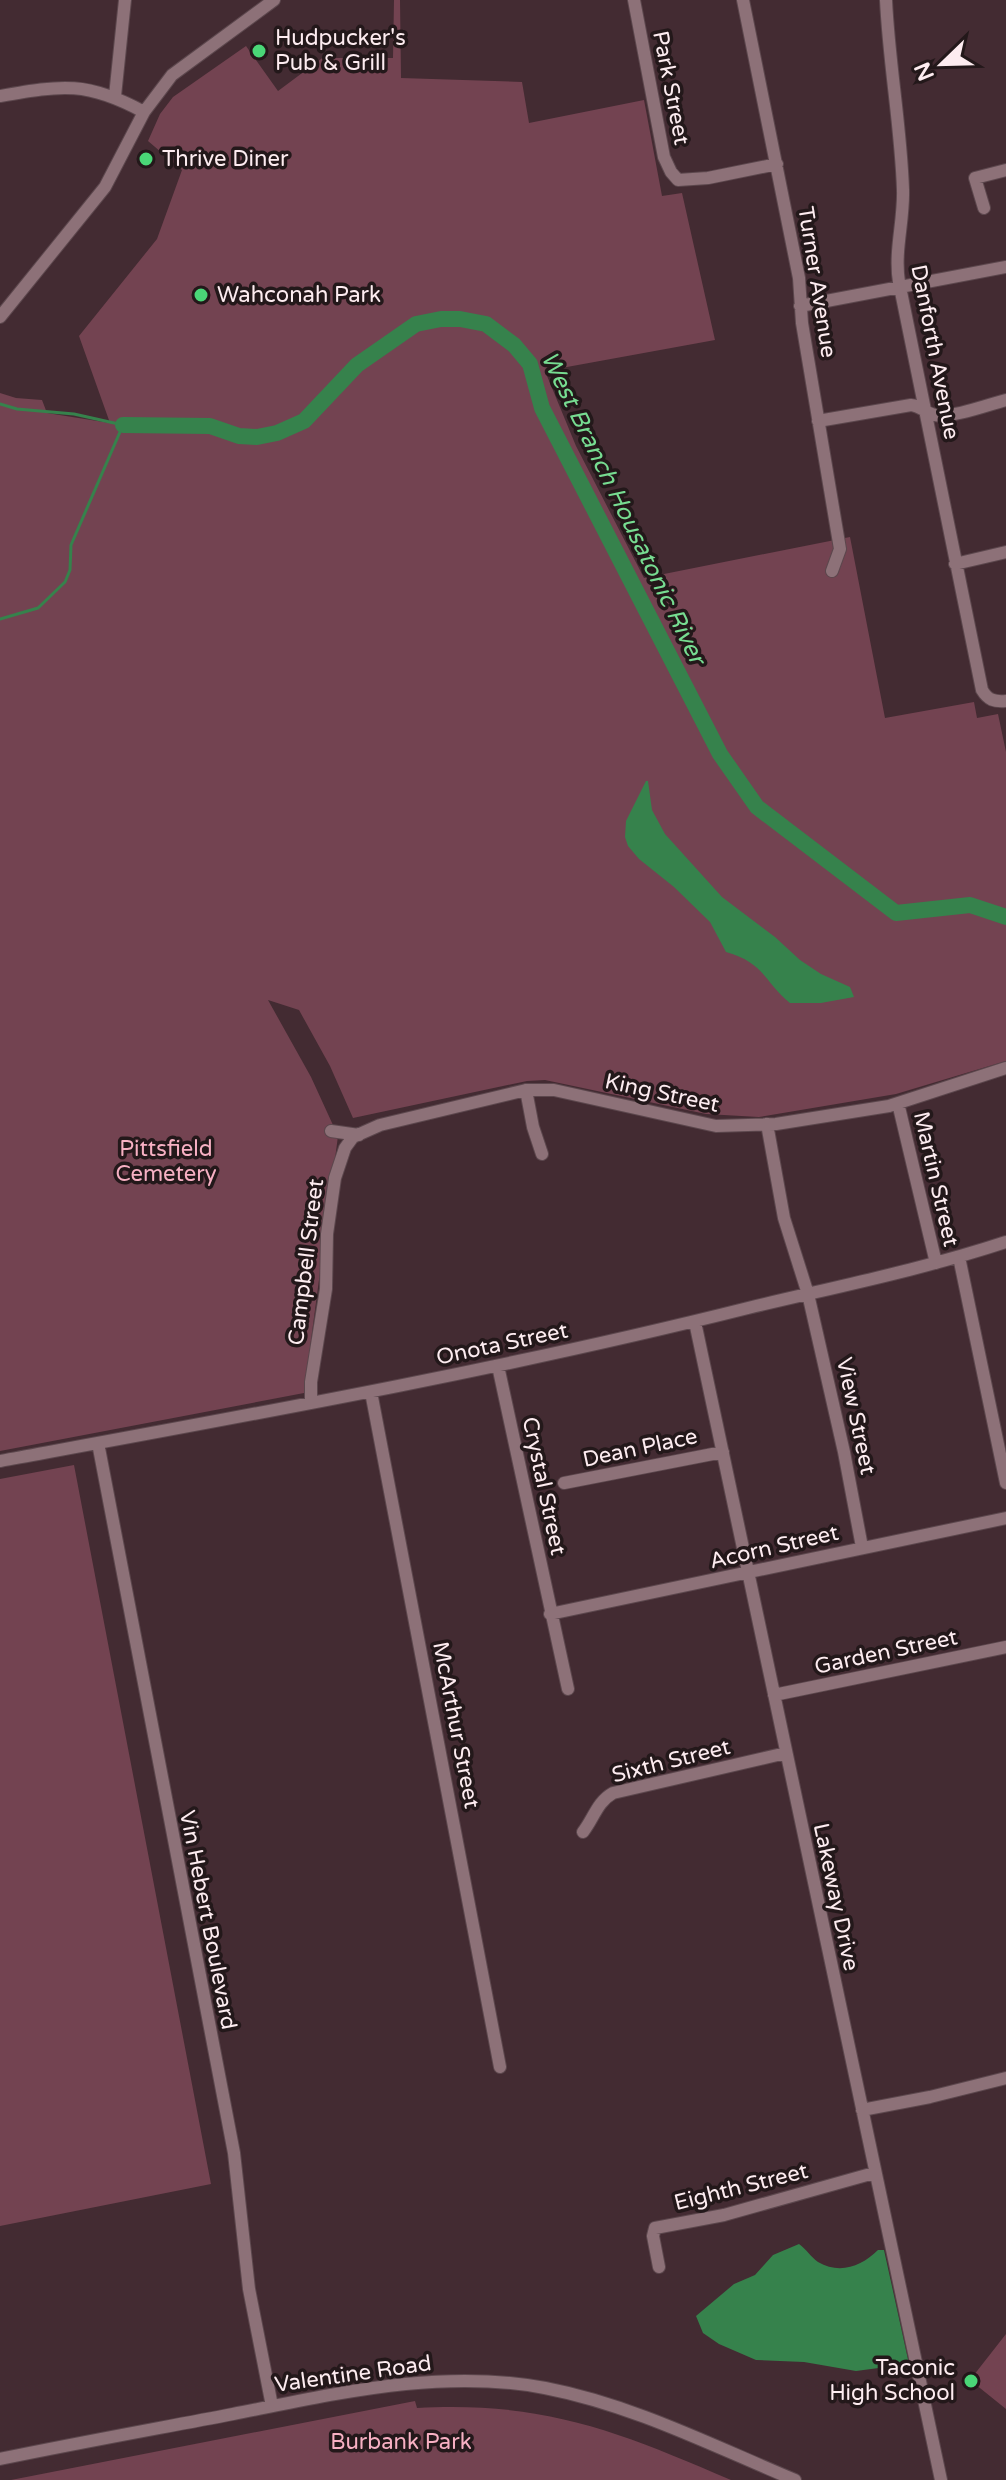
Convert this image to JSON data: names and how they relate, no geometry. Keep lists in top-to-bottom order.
{
  "streets": {
    "street": [
      "Park Street",
      "Turner Avenue",
      "Danforth Avenue",
      "King Street",
      "Martin Street",
      "Campbell Street",
      "Onota Street",
      "View Street",
      "Dean Place",
      "Crystal Street",
      "Acorn Street",
      "Garden Street",
      "McArthur Street",
      "Sixth Street",
      "Lakeway Drive",
      "Vin Hebert Boulevard",
      "Eighth Street",
      "Valentine Road"
    ]
  },
  "crossings": [
    ["Park Street", "Turner Avenue"],
    ["King Street", "Martin Street"],
    ["King Street", "Campbell Street"],
    ["King Street", "View Street"],
    ["Martin Street", "Onota Street"],
    ["Campbell Street", "Onota Street"],
    ["Onota Street", "View Street"],
    ["Onota Street", "Crystal Street"],
    ["Onota Street", "McArthur Street"],
    ["Onota Street", "Lakeway Drive"],
    ["Onota Street", "Vin Hebert Boulevard"],
    ["View Street", "Acorn Street"],
    ["Dean Place", "Lakeway Drive"],
    ["Crystal Street", "Acorn Street"],
    ["Acorn Street", "Lakeway Drive"],
    ["Garden Street", "Lakeway Drive"],
    ["Sixth Street", "Lakeway Drive"],
    ["Lakeway Drive", "Eighth Street"],
    ["Vin Hebert Boulevard", "Valentine Road"]
  ],
  "water": ["West Branch Housatonic River"],
  "parks": ["Pittsfield Cemetery", "Burbank Park"],
  "places": [
    "Hudpucker's Pub & Grill",
    "Thrive Diner",
    "Wahconah Park",
    "Taconic High School"
  ],
  "north": "bottom left"
}
